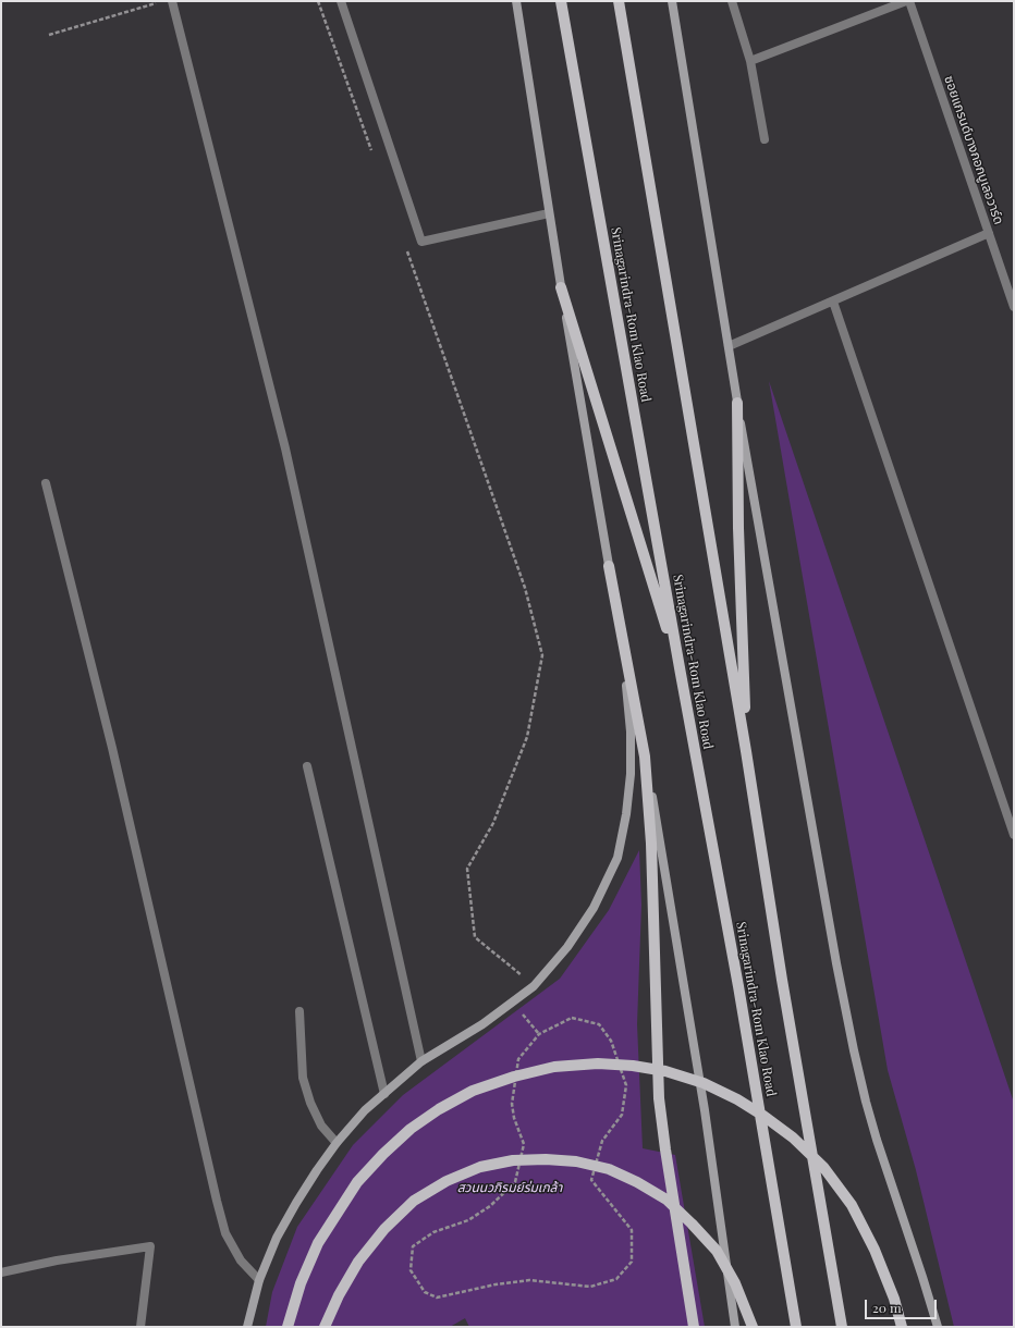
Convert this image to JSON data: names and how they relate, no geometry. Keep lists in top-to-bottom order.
{
  "streets": {
    "main road": ["Srinagarindra-Rom Klao Road"],
    "street": ["ซอยแกรนด์บางกอกบูเลอวาร์ด"]
  },
  "parks": ["สวนนวภิรมย์ร่มเกล้า"],
  "scale_bar": "20 m"
}
